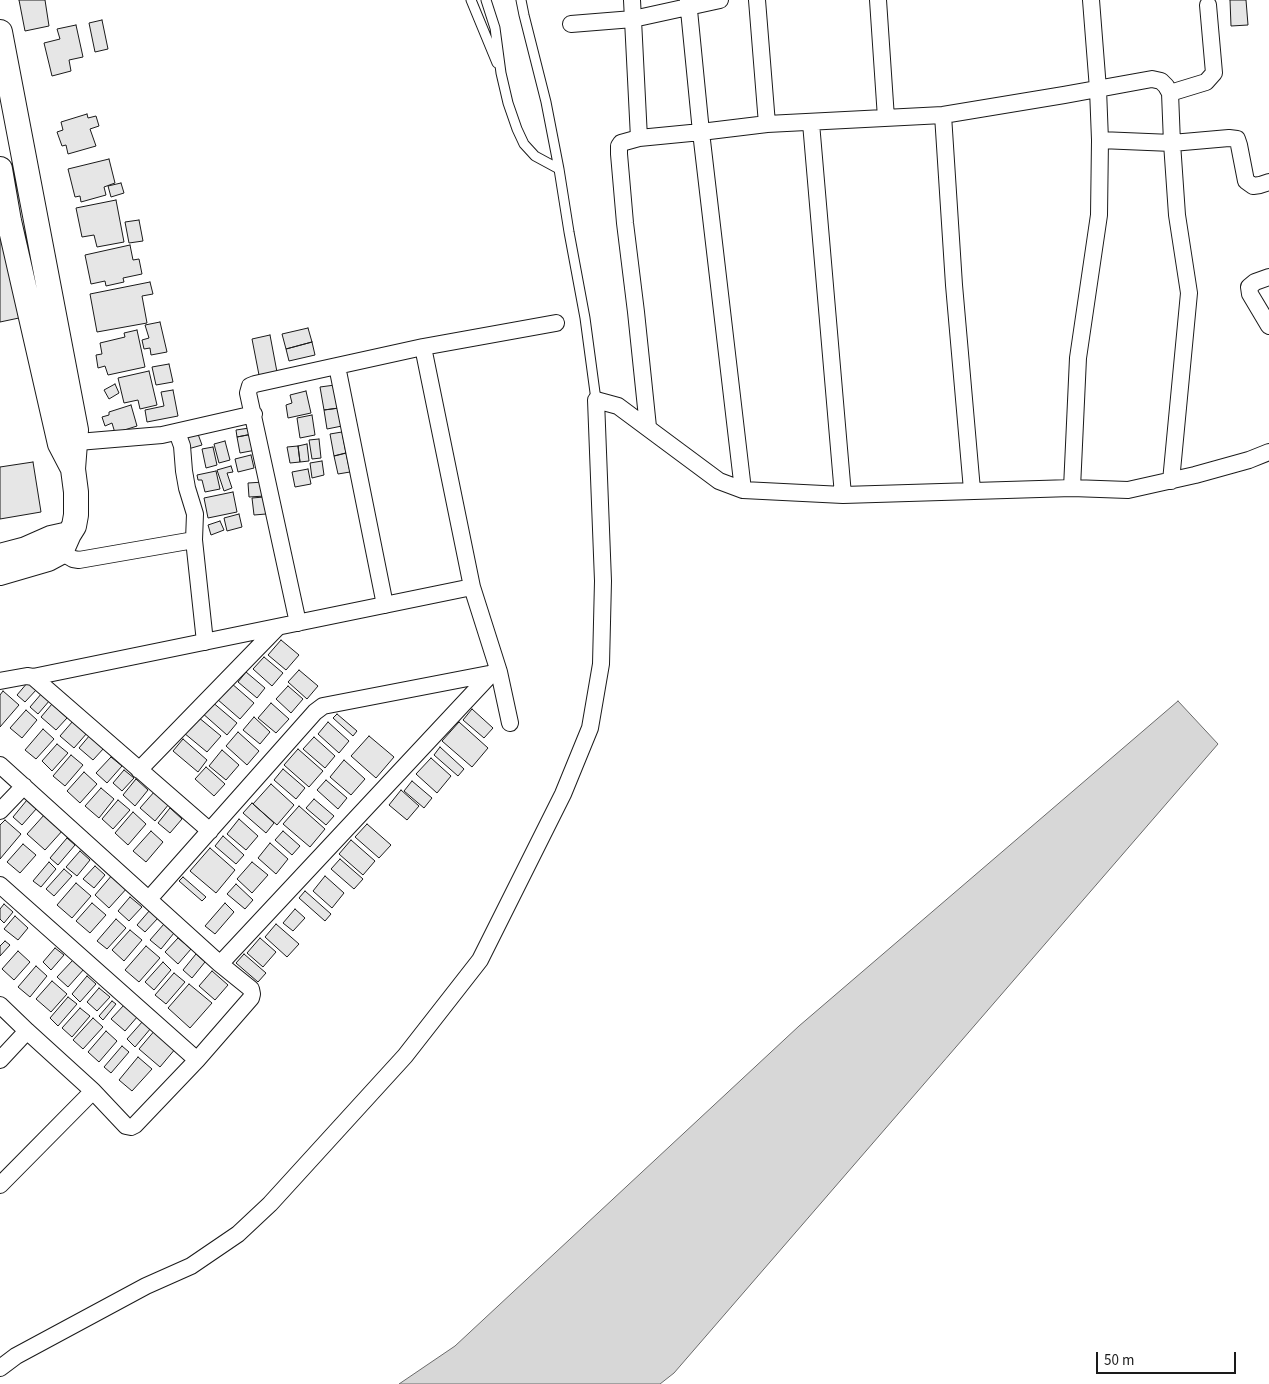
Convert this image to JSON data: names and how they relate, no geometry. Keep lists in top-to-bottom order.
{
  "scale_bar": "50 m"
}
